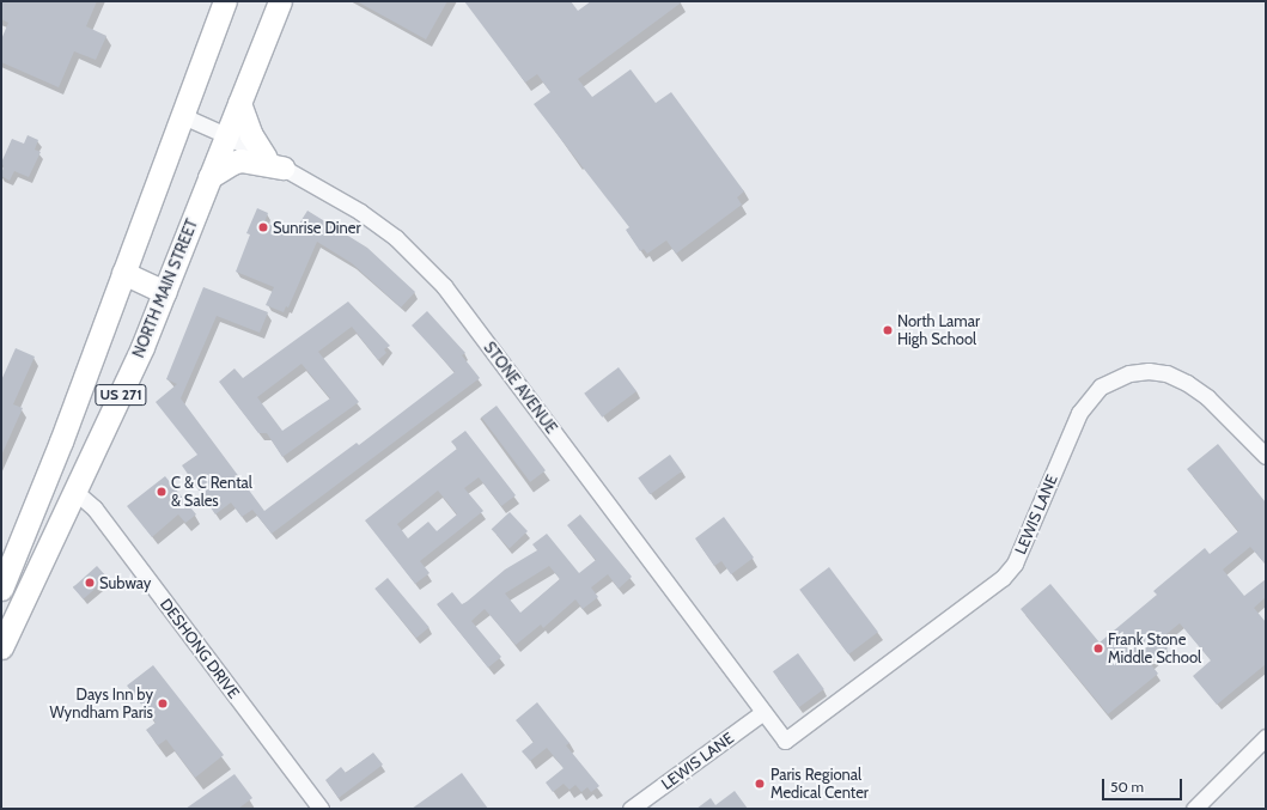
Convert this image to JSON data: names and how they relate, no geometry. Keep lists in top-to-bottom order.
{
  "streets": {
    "highway": ["NORTH MAIN STREET", "US 271"],
    "street": ["STONE AVENUE", "LEWIS LANE", "DESHONG DRIVE"]
  },
  "crossings": [
    ["NORTH MAIN STREET", "STONE AVENUE"],
    ["NORTH MAIN STREET", "DESHONG DRIVE"],
    ["STONE AVENUE", "US 271"],
    ["STONE AVENUE", "LEWIS LANE"]
  ],
  "places": [
    "Sunrise Diner",
    "North Lamar High School",
    "C & C Rental & Sales",
    "Subway",
    "Frank Stone Middle School",
    "Days Inn by Wyndham Paris",
    "Paris Regional Medical Center"
  ],
  "scale_bar": "50 m"
}
